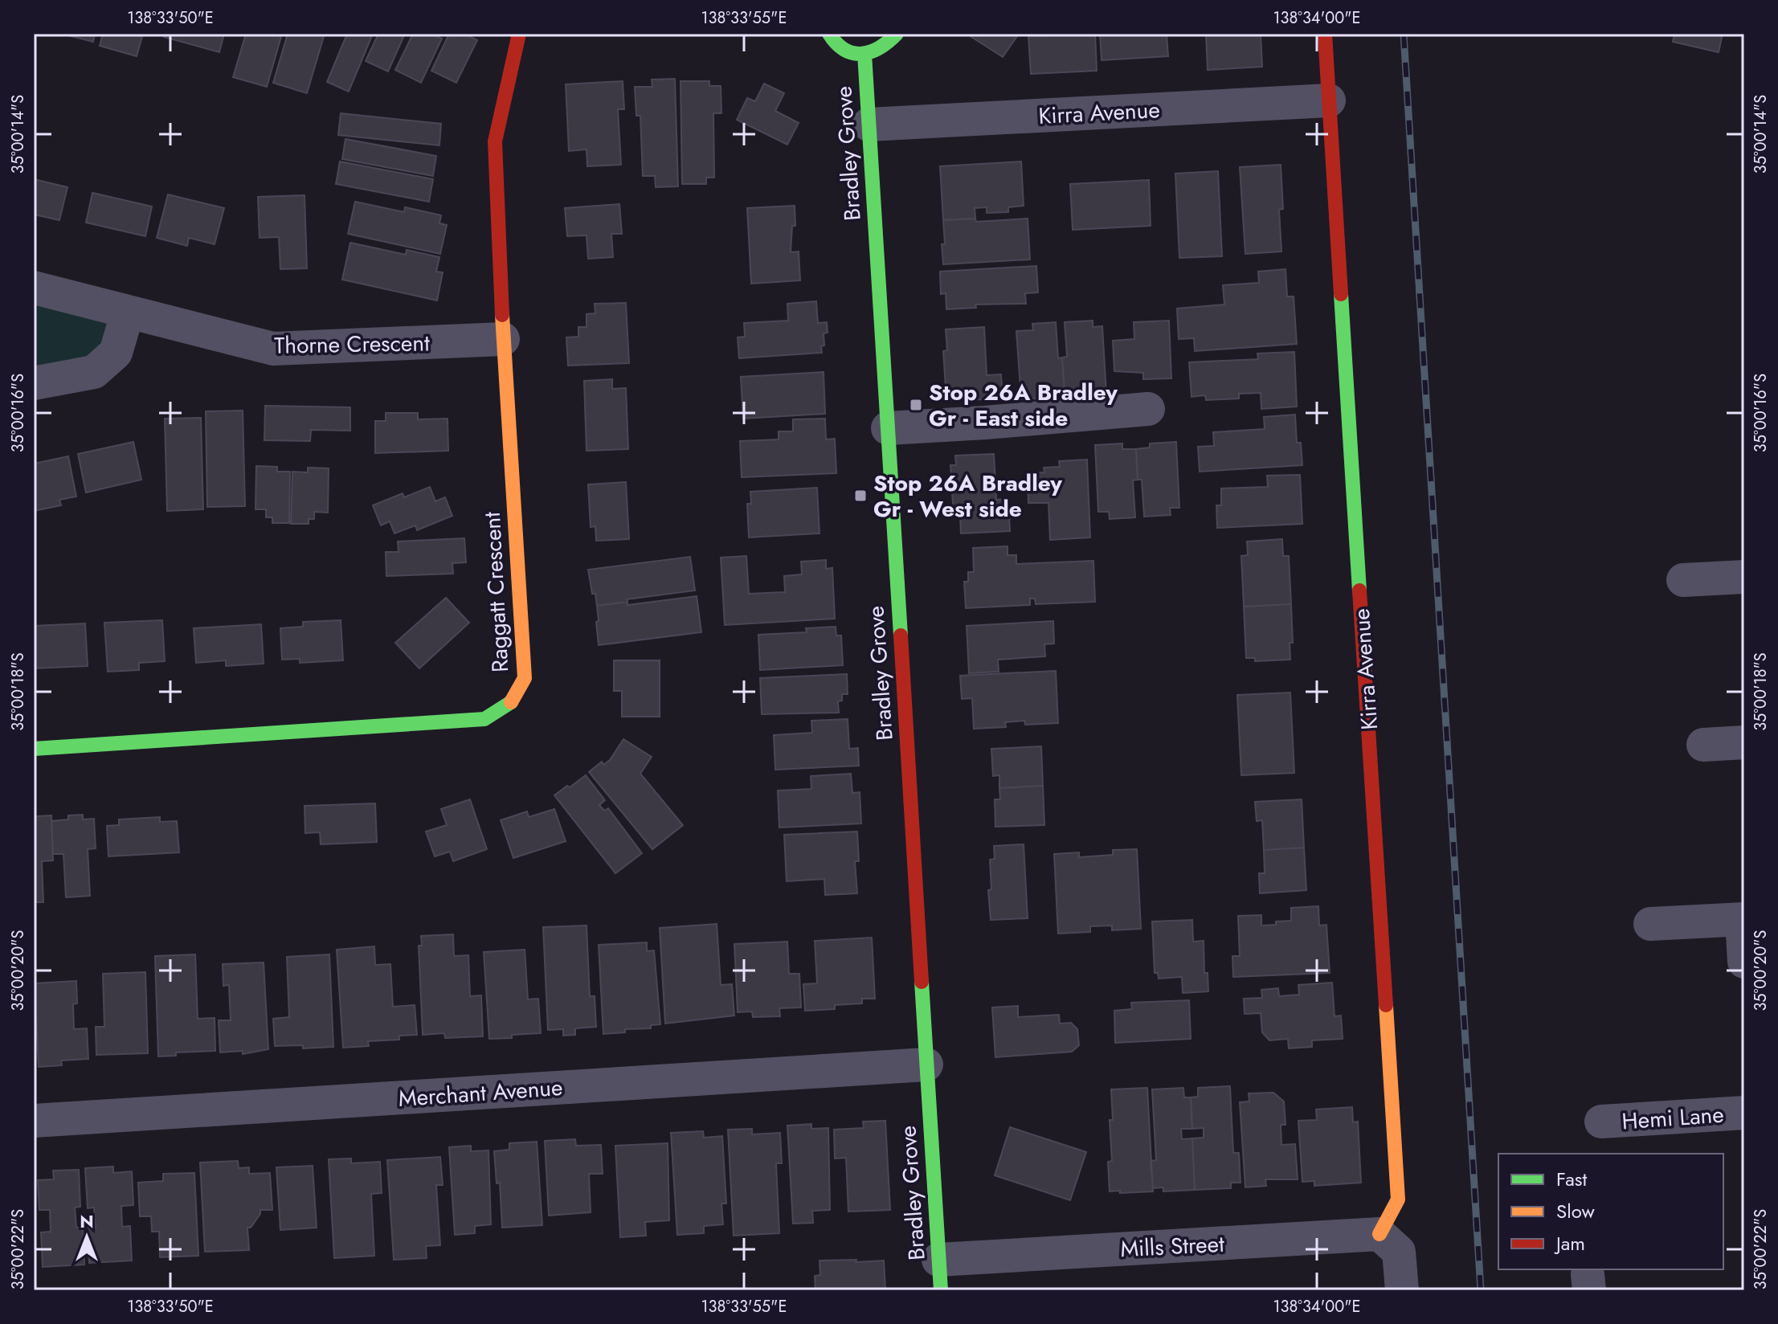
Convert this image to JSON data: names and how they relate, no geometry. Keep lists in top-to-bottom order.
{
  "streets": {
    "street": [
      "Kirra Avenue",
      "Bradley Grove",
      "Thorne Crescent",
      "Raggatt Crescent",
      "Merchant Avenue",
      "Hemi Lane",
      "Mills Street"
    ]
  },
  "crossings": [
    ["Kirra Avenue", "Bradley Grove"],
    ["Kirra Avenue", "Mills Street"],
    ["Bradley Grove", "Merchant Avenue"],
    ["Bradley Grove", "Mills Street"],
    ["Thorne Crescent", "Raggatt Crescent"]
  ],
  "places": {
    "transit": ["Stop 26A Bradley Gr - East side", "Stop 26A Bradley Gr - West side"]
  },
  "legend": ["Fast", "Slow", "Jam"],
  "north": "top",
  "coordinates": [
    "138°33'50\"E",
    "138°33'55\"E",
    "138°34'00\"E",
    "35°00'14\"S",
    "35°00'16\"S",
    "35°00'18\"S",
    "35°00'20\"S",
    "35°00'22\"S"
  ]
}
